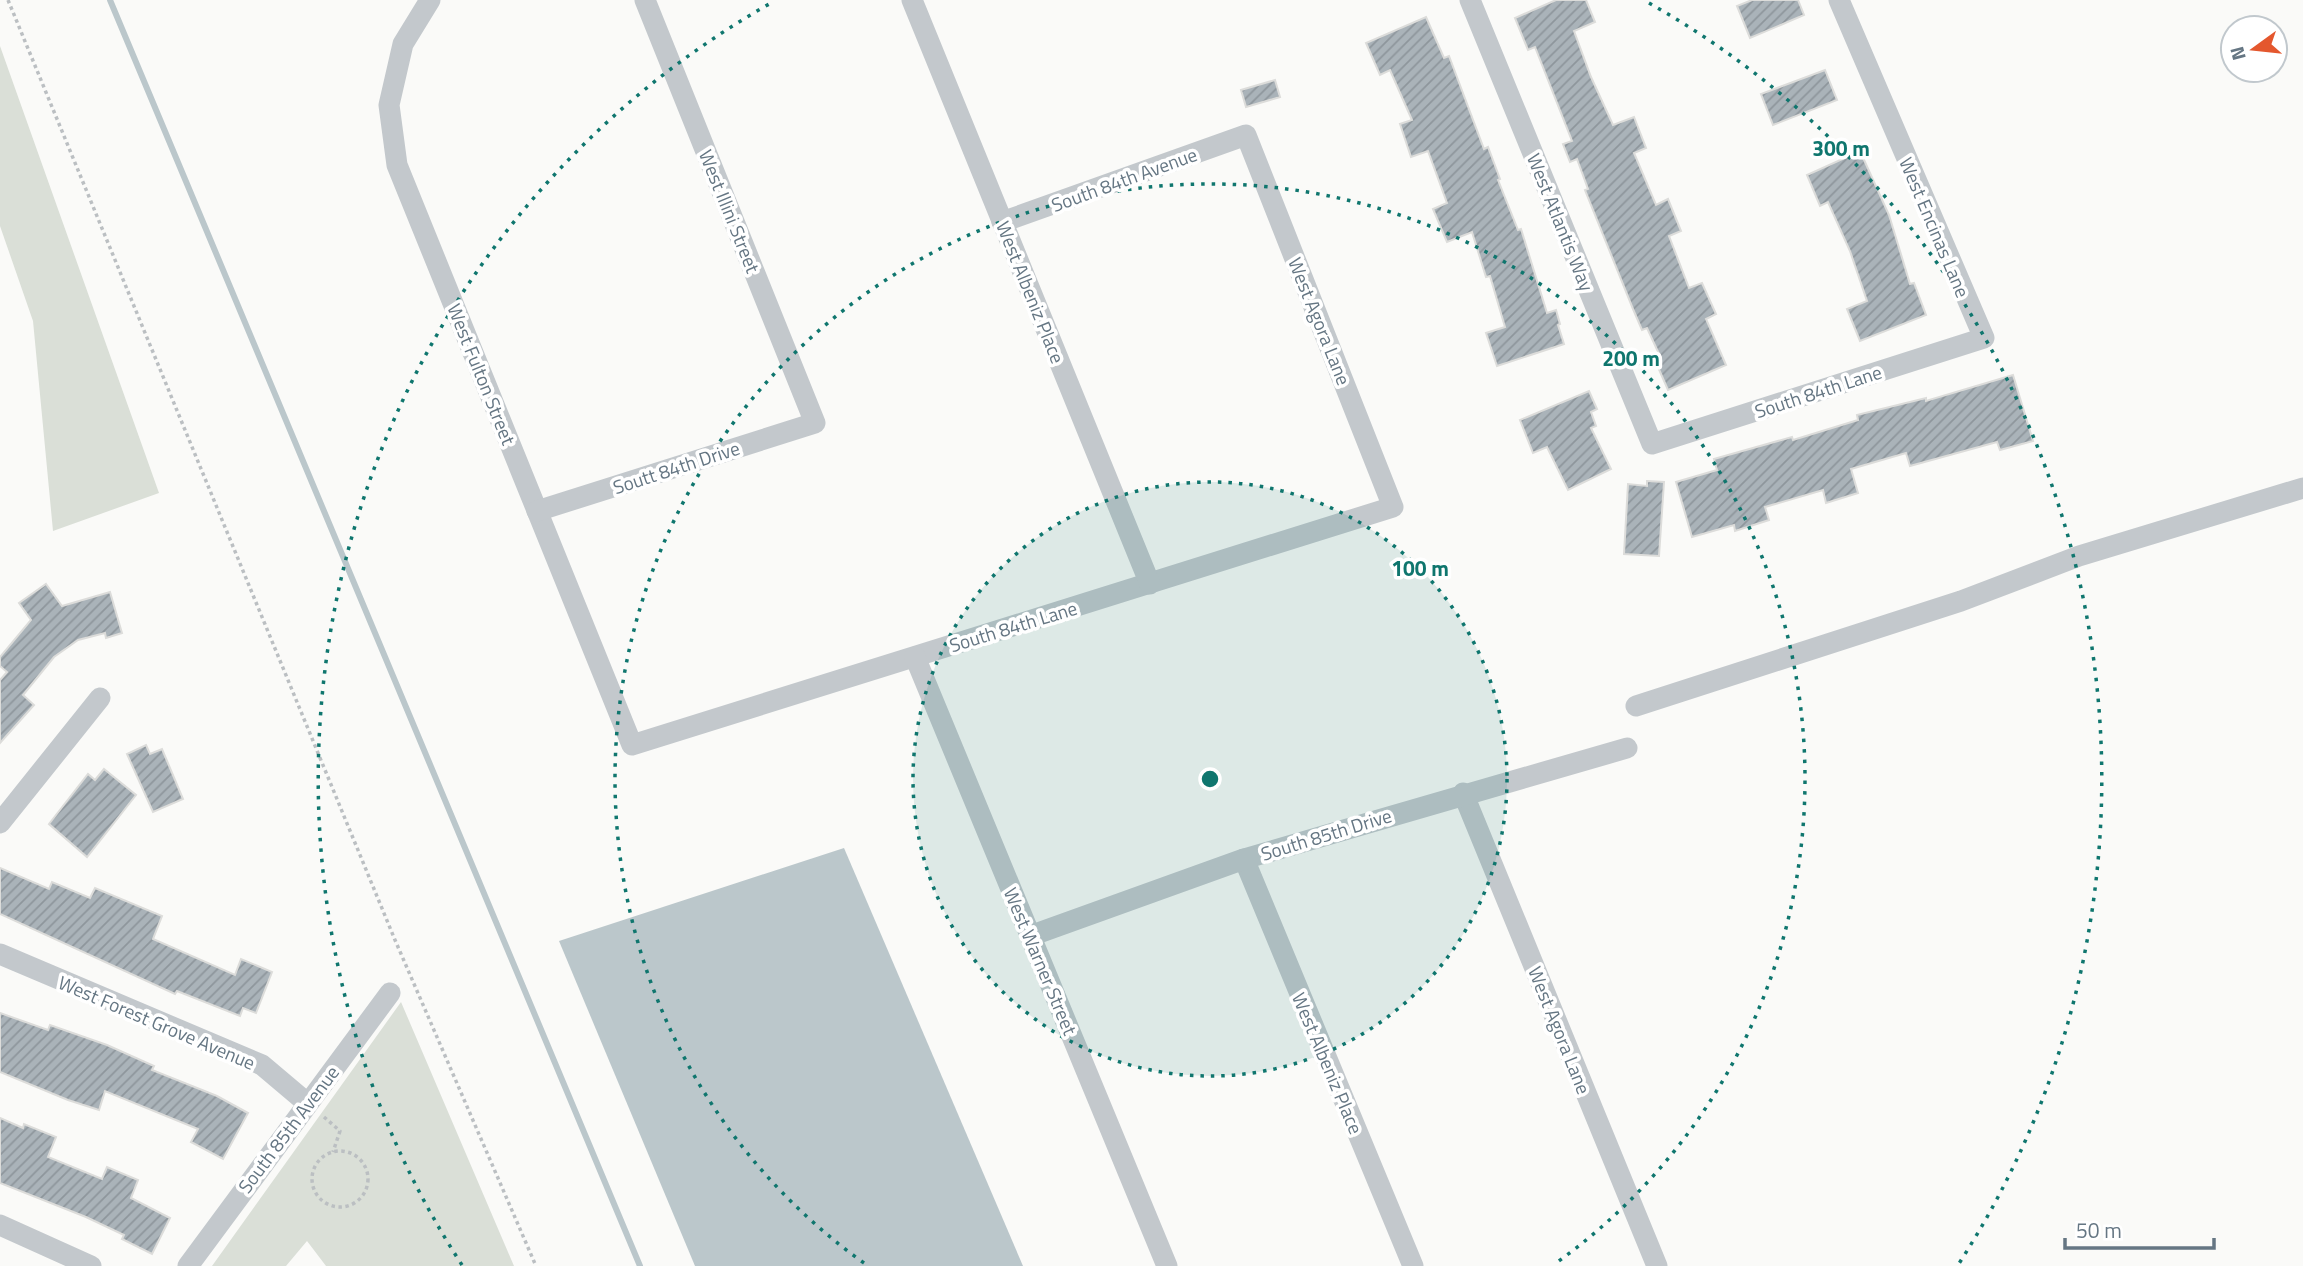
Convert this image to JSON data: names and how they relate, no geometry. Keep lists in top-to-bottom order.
{
  "streets": {
    "street": [
      "South 84th Avenue",
      "West Illini Street",
      "West Atlantis Way",
      "West Encinas Lane",
      "West Albeniz Place",
      "West Agora Lane",
      "West Fulton Street",
      "South 84th Lane",
      "Soutt 84th Drive",
      "South 85th Drive",
      "West Warner Street",
      "West Forest Grove Avenue",
      "South 85th Avenue"
    ]
  },
  "crossings": [
    ["South 84th Avenue", "West Albeniz Place"],
    ["South 84th Avenue", "West Agora Lane"],
    ["West Illini Street", "Soutt 84th Drive"],
    ["West Atlantis Way", "South 84th Lane"],
    ["West Encinas Lane", "South 84th Lane"],
    ["West Albeniz Place", "South 84th Lane"],
    ["West Albeniz Place", "South 85th Drive"],
    ["West Agora Lane", "South 84th Lane"],
    ["West Agora Lane", "South 85th Drive"],
    ["West Fulton Street", "South 84th Lane"],
    ["West Fulton Street", "Soutt 84th Drive"],
    ["South 84th Lane", "West Warner Street"],
    ["South 85th Drive", "West Warner Street"],
    ["West Forest Grove Avenue", "South 85th Avenue"]
  ],
  "scale_bar": "50 m",
  "north": "left",
  "rings": ["300 m", "200 m", "100 m"]
}
